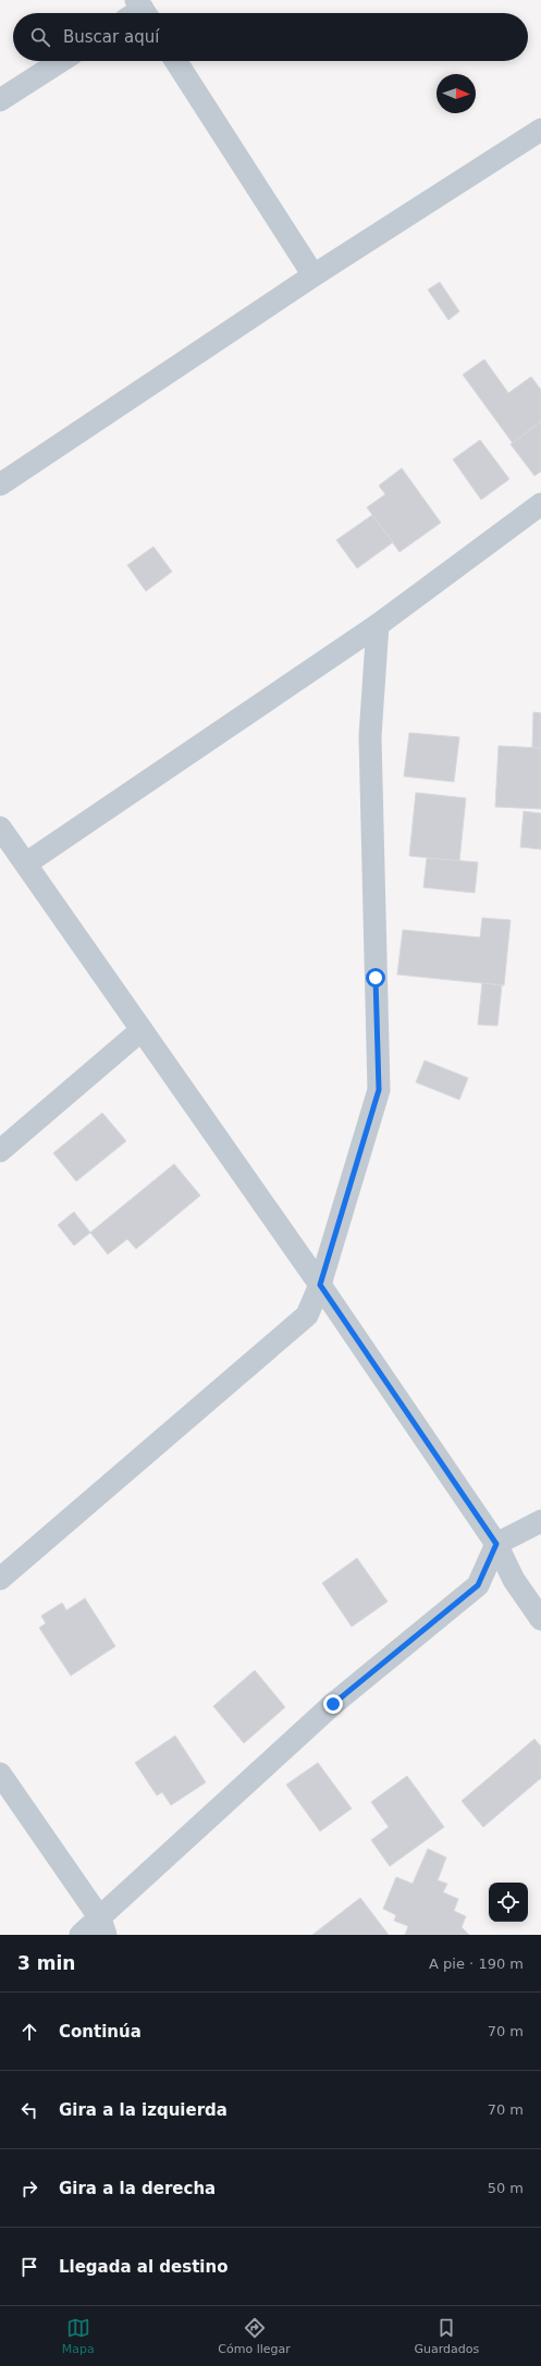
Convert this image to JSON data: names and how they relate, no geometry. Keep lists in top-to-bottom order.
{
  "north": "right",
  "page": {
    "search": "Buscar aquí",
    "heading": ["3 min", "A pie · 190 m"],
    "list": [
      ["Continúa", "70 m"],
      ["Gira a la izquierda", "70 m"],
      ["Gira a la derecha", "50 m"],
      "Llegada al destino"
    ],
    "nav": ["Mapa", "Cómo llegar", "Guardados"]
  }
}
